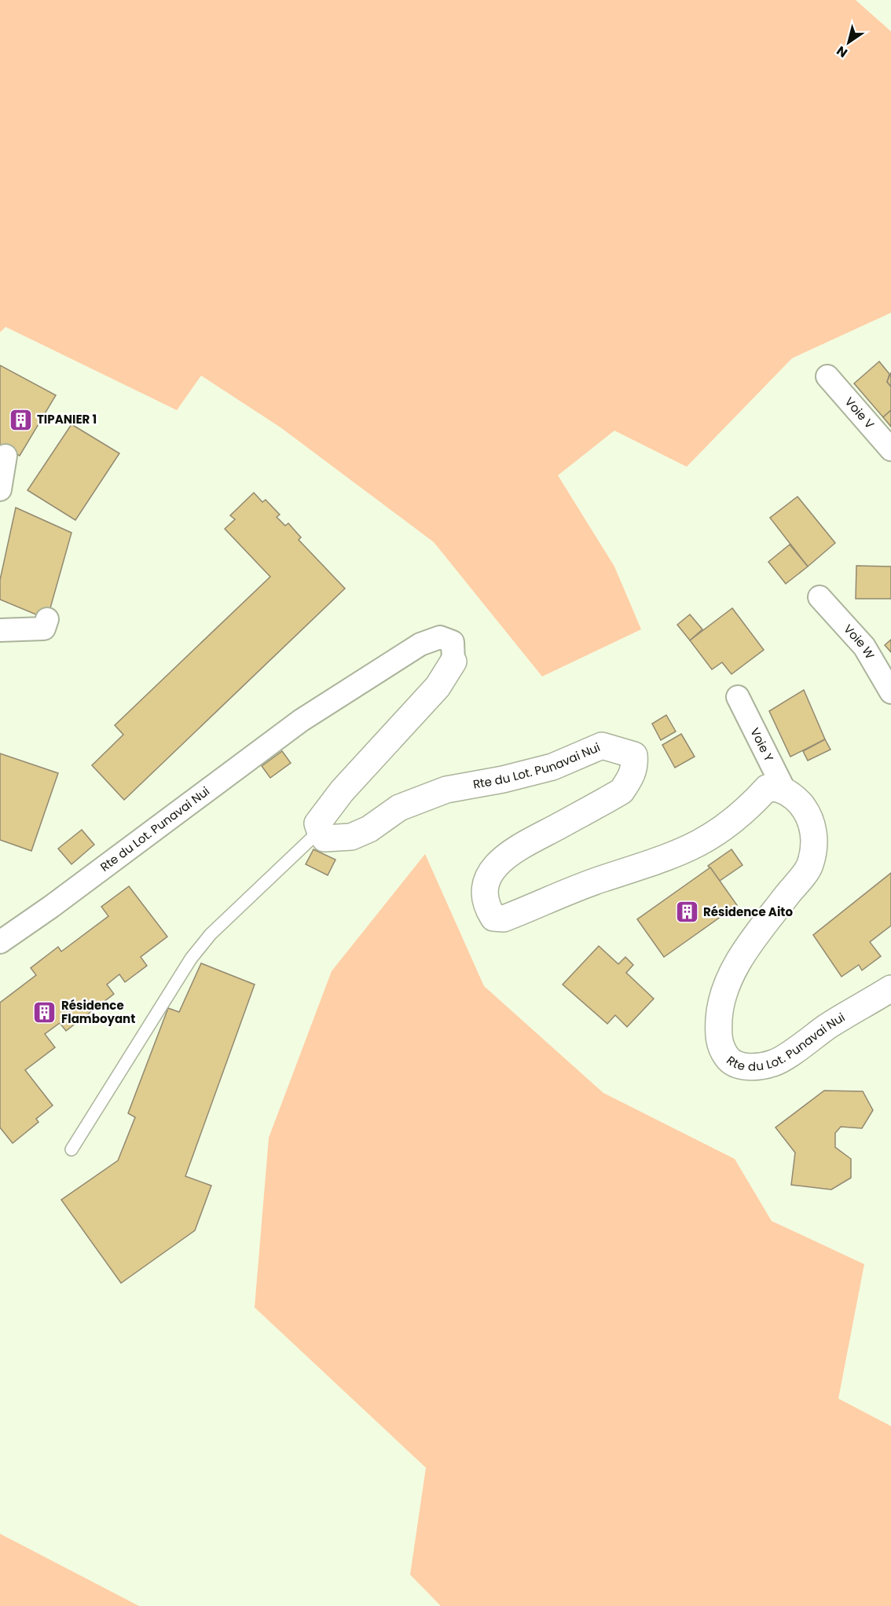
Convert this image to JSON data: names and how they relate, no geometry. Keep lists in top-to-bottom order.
{
  "streets": {
    "main road": ["Rte du Lot. Punavai Nui"],
    "street": ["Voie V", "Voie W", "Voie Y"]
  },
  "crossings": [
    ["Voie Y", "Rte du Lot. Punavai Nui"]
  ],
  "places": {
    "building": ["TIPANIER 1", "Résidence Aito", "Résidence Flamboyant"]
  },
  "north": "bottom left"
}
